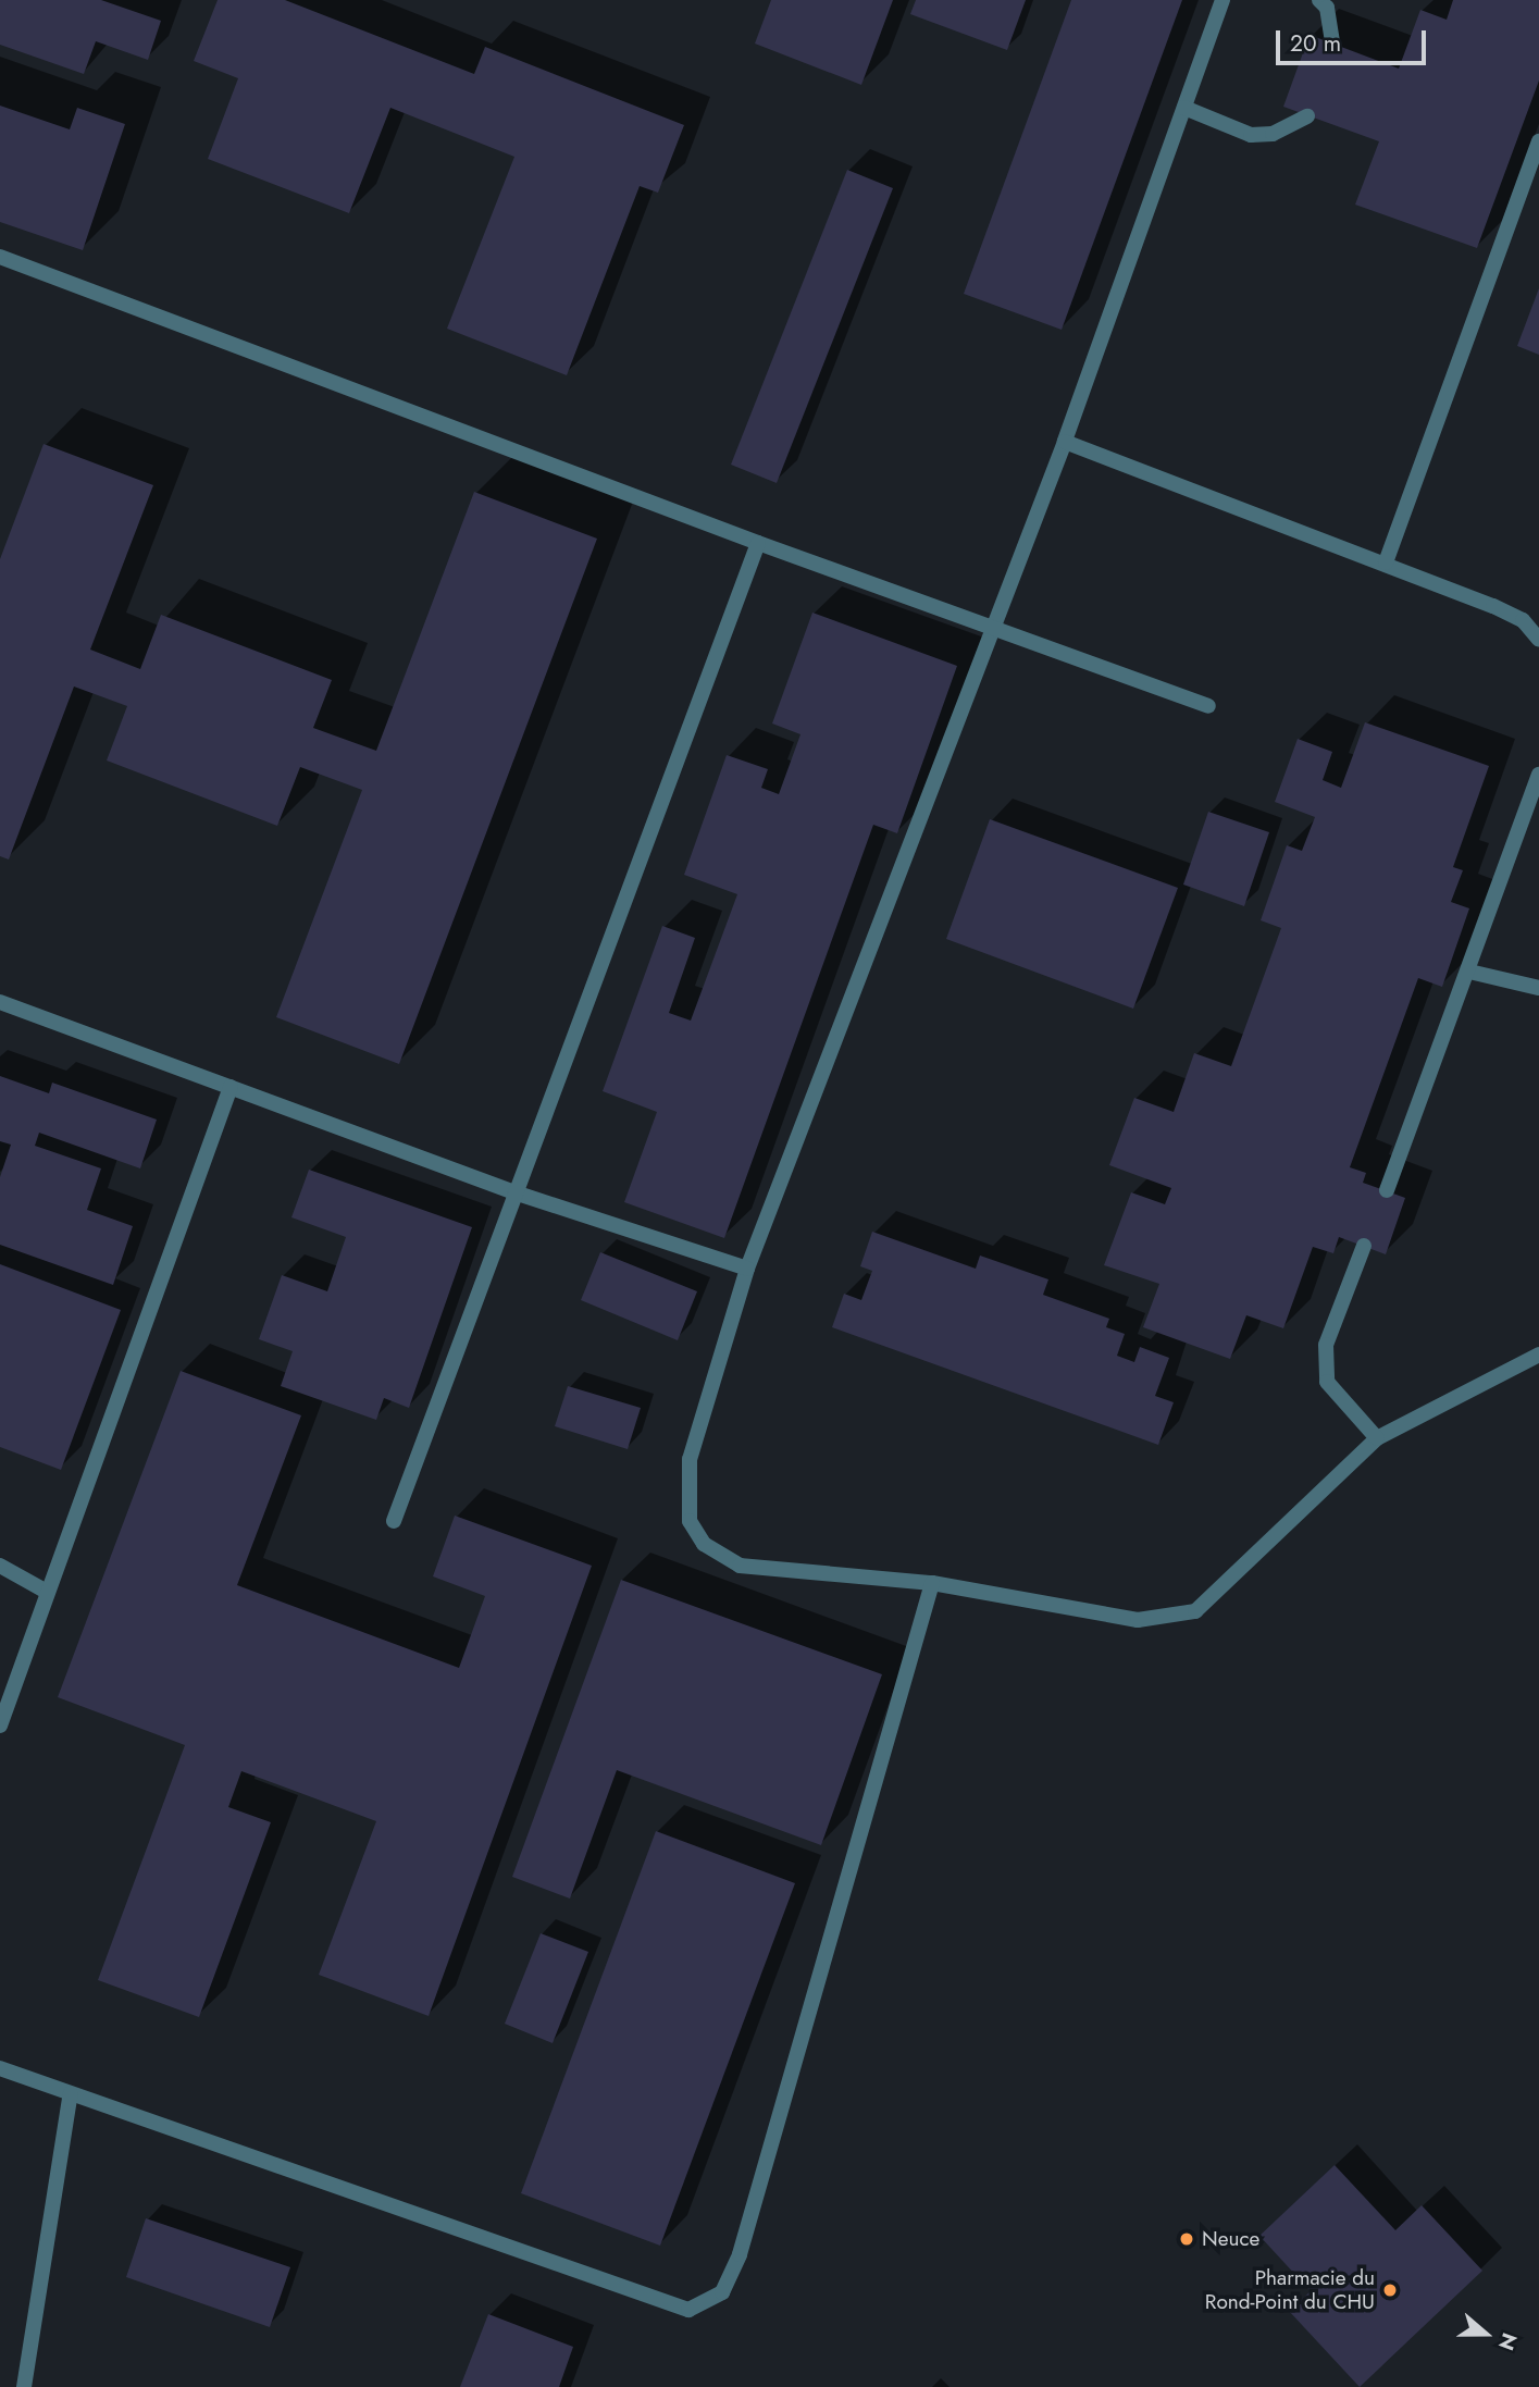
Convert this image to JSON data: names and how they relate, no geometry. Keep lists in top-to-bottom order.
{
  "places": ["Neuce", "Pharmacie du Rond-Point du CHU"],
  "scale_bar": "20 m",
  "north": "right"
}
